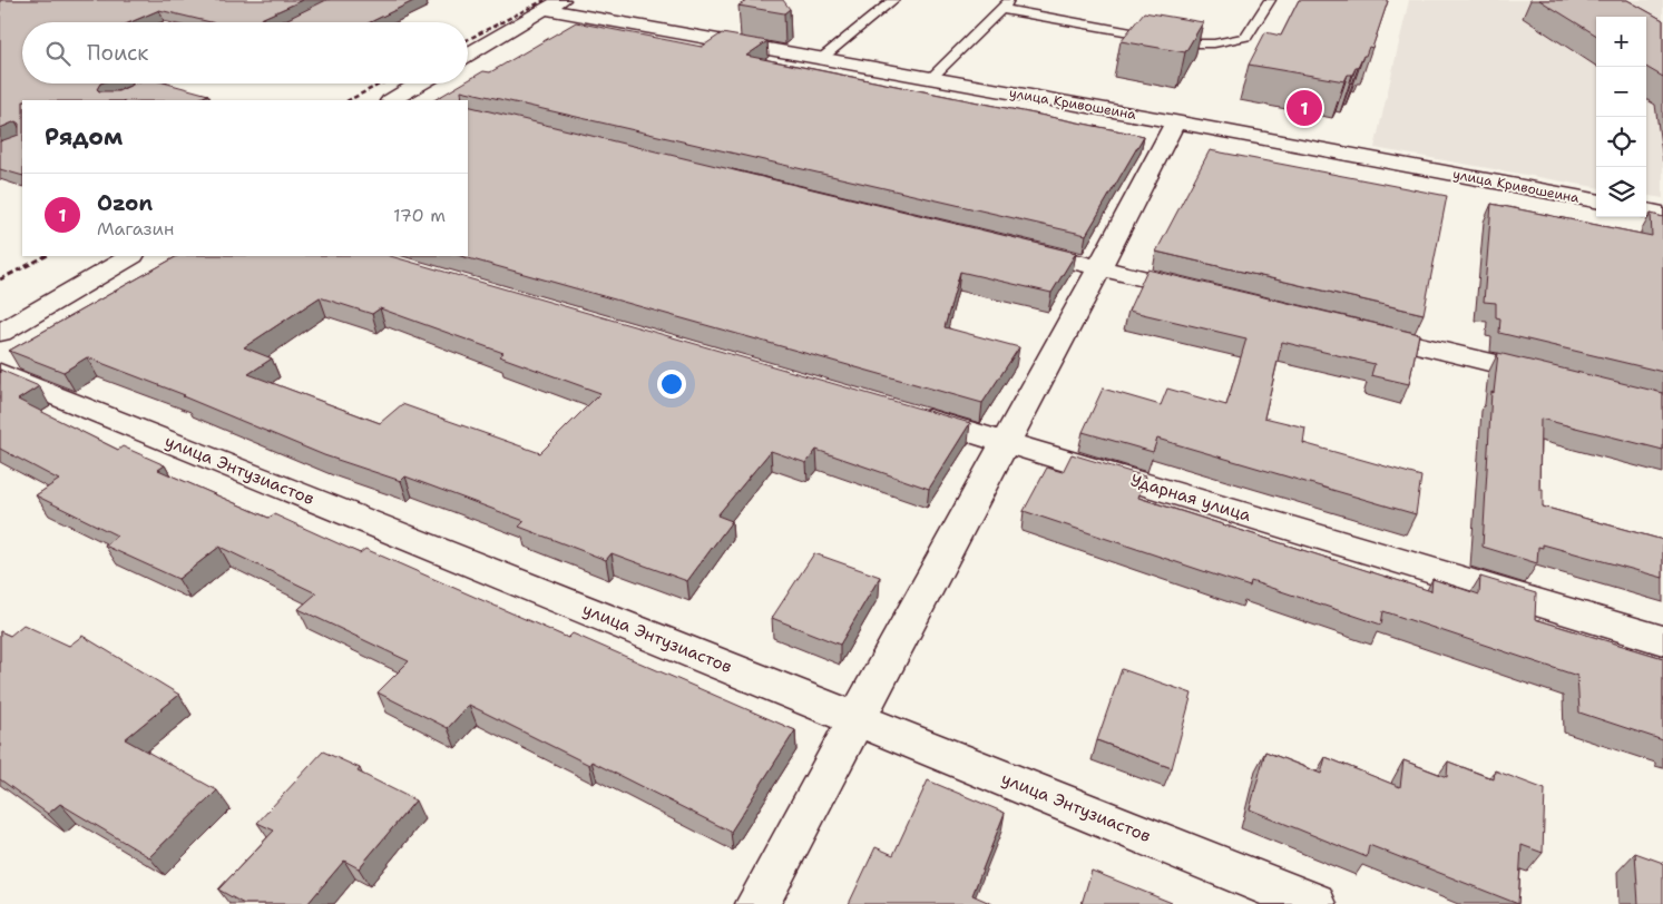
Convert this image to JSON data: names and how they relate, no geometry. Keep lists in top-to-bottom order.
{
  "streets": {
    "street": ["улица Кривошеина", "улица Энтузиастов", "Ударная улица"]
  },
  "page": {
    "map_buttons": ["+", "−"],
    "search": "Поиск",
    "pins": "1",
    "heading": "Рядом",
    "list": [
      {
        "mark": "1",
        "name": "Ozon",
        "note": "Магазин",
        "value": "170 m"
      }
    ]
  }
}
